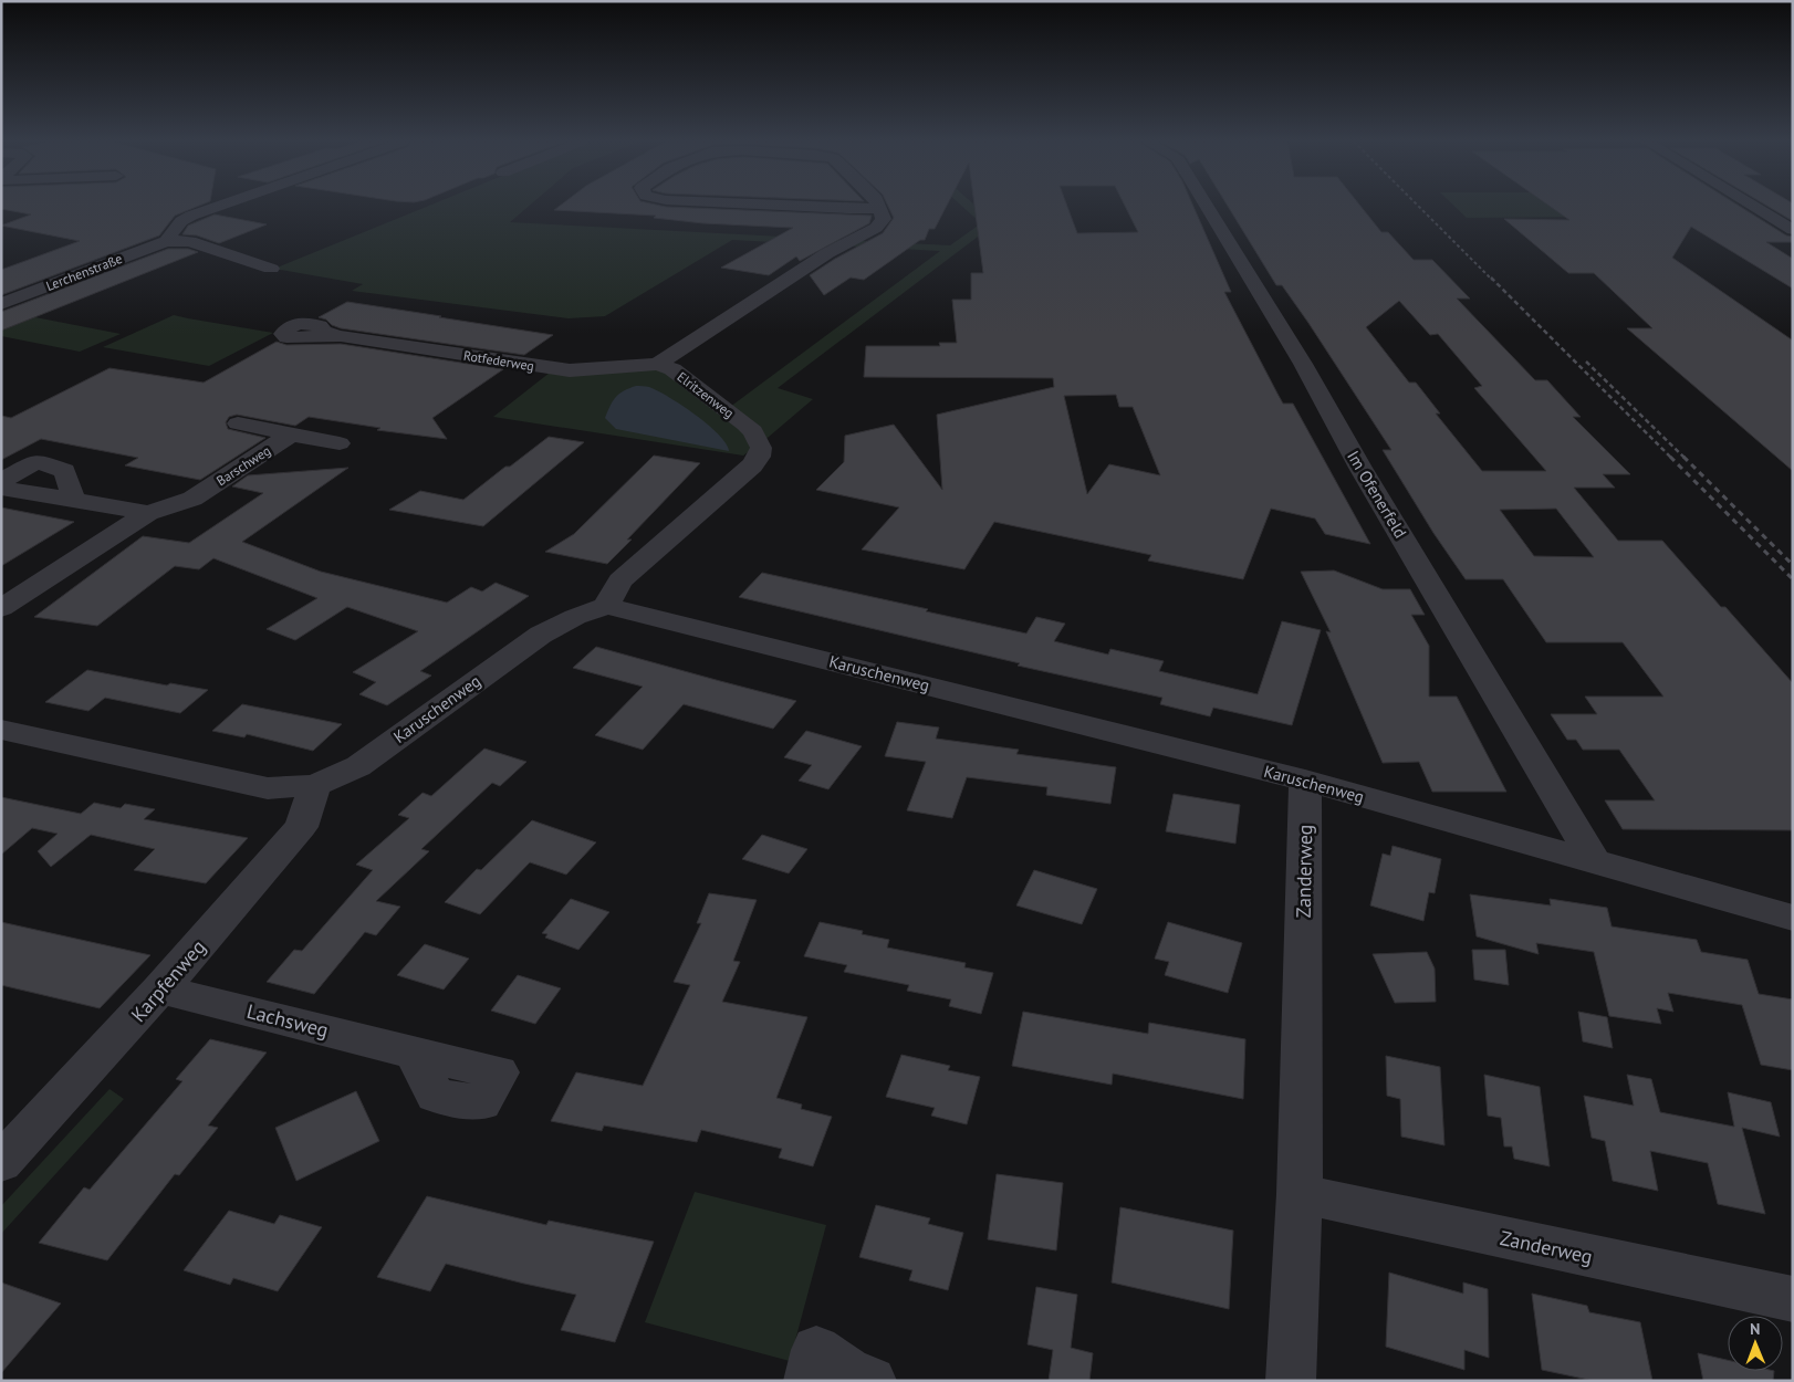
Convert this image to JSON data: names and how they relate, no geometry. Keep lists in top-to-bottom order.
{
  "streets": {
    "street": [
      "Lerchenstraße",
      "Rotfederweg",
      "Elritzenweg",
      "Barschweg",
      "Im Ofenerfeld",
      "Karuschenweg",
      "Zanderweg",
      "Karpfenweg",
      "Lachsweg"
    ]
  },
  "crossings": [
    ["Rotfederweg", "Elritzenweg"],
    ["Elritzenweg", "Karuschenweg"],
    ["Im Ofenerfeld", "Karuschenweg"],
    ["Karuschenweg", "Zanderweg"],
    ["Karuschenweg", "Karpfenweg"],
    ["Karpfenweg", "Lachsweg"]
  ],
  "north": "top"
}
